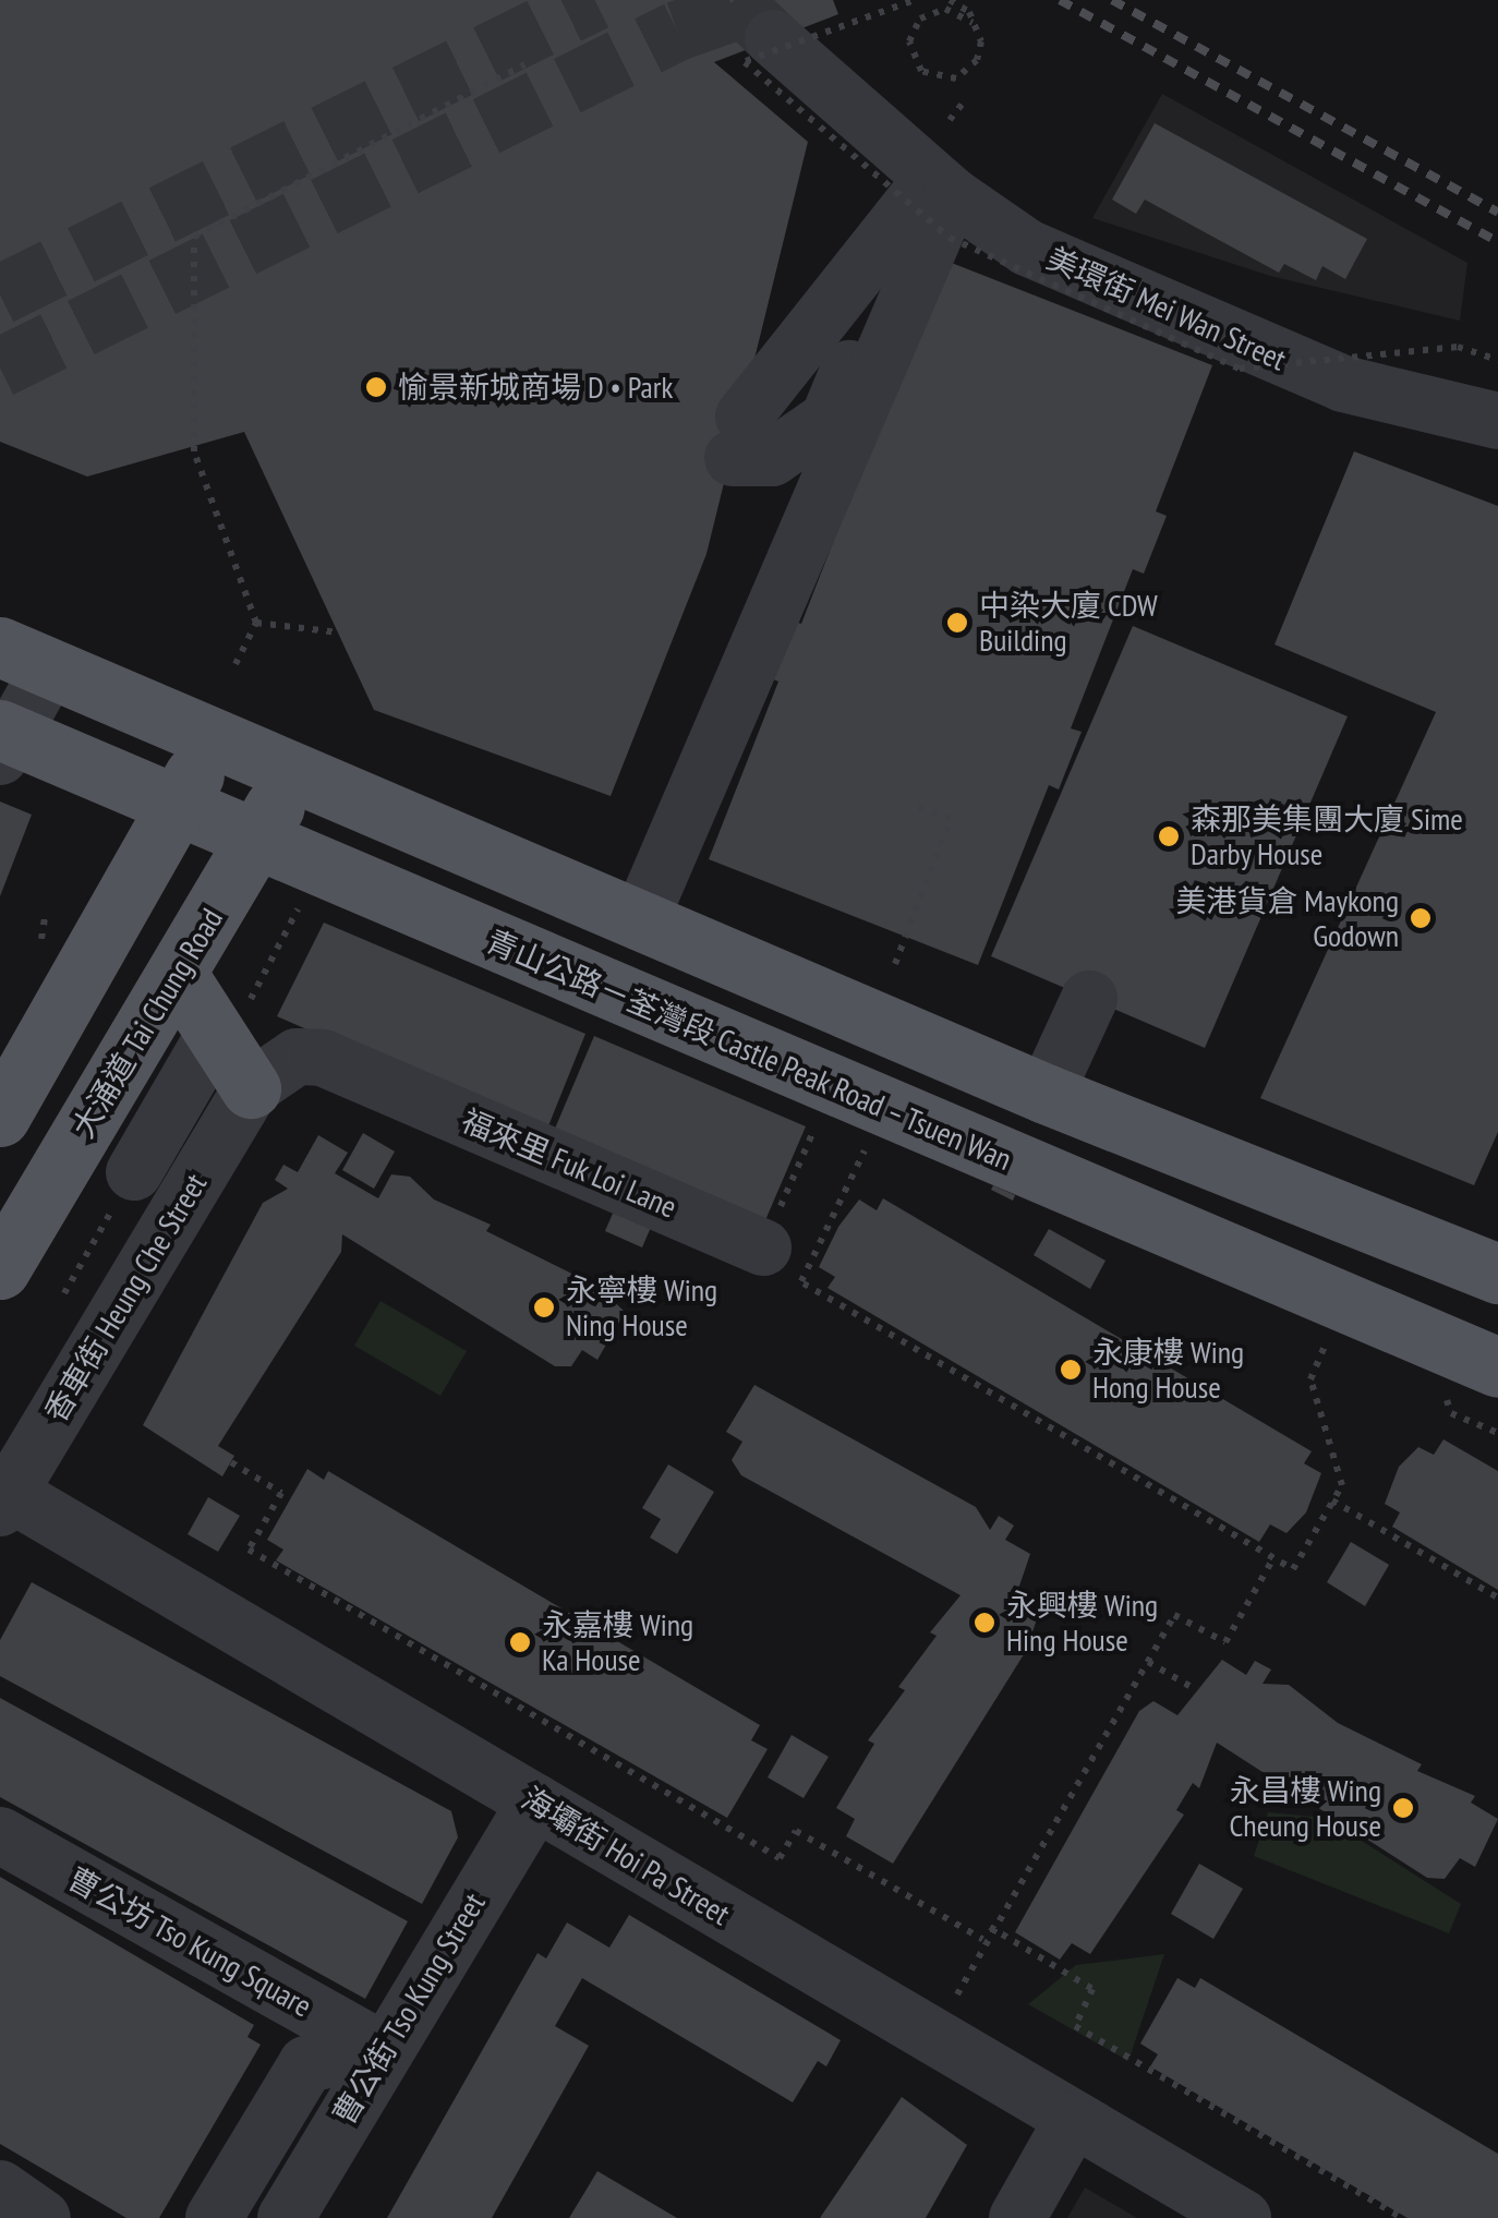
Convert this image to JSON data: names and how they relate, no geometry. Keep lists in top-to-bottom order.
{
  "streets": {
    "main road": ["大涌道 Tai Chung Road", "青山公路－荃灣段 Castle Peak Road – Tsuen Wan"],
    "street": [
      "美環街 Mei Wan Street",
      "福來里 Fuk Loi Lane",
      "香車街 Heung Che Street",
      "海壩街 Hoi Pa Street",
      "曹公坊 Tso Kung Square",
      "曹公街 Tso Kung Street"
    ]
  },
  "crossings": [
    ["大涌道 Tai Chung Road", "青山公路－荃灣段 Castle Peak Road – Tsuen Wan"],
    ["福來里 Fuk Loi Lane", "香車街 Heung Che Street"],
    ["香車街 Heung Che Street", "海壩街 Hoi Pa Street"],
    ["海壩街 Hoi Pa Street", "曹公街 Tso Kung Street"],
    ["曹公坊 Tso Kung Square", "曹公街 Tso Kung Street"]
  ],
  "places": [
    "愉景新城商場 D • Park",
    "中染大廈 CDW Building",
    "森那美集團大廈 Sime Darby House",
    "美港貨倉 Maykong Godown",
    "永寧樓 Wing Ning House",
    "永康樓 Wing Hong House",
    "永興樓 Wing Hing House",
    "永嘉樓 Wing Ka House",
    "永昌樓 Wing Cheung House"
  ]
}
